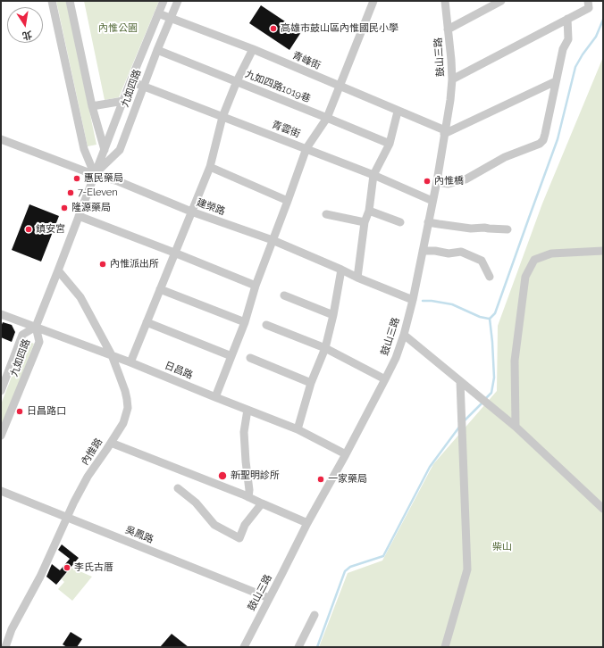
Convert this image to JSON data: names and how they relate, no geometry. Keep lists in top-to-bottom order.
{
  "streets": {
    "street": [
      "鼓山三路",
      "青峰街",
      "九如四路1019巷",
      "九如四路",
      "青雲街",
      "建榮路",
      "日昌路",
      "內惟路",
      "吳鳳路"
    ]
  },
  "crossings": [
    ["鼓山三路", "青峰街"],
    ["鼓山三路", "青雲街"],
    ["鼓山三路", "建榮路"],
    ["鼓山三路", "日昌路"],
    ["鼓山三路", "吳鳳路"],
    ["青峰街", "九如四路"],
    ["九如四路1019巷", "九如四路"],
    ["九如四路", "青雲街"],
    ["九如四路", "建榮路"],
    ["九如四路", "日昌路"],
    ["九如四路", "內惟路"],
    ["日昌路", "內惟路"],
    ["內惟路", "吳鳳路"]
  ],
  "parks": ["內惟公園", "柴山"],
  "places": [
    "高雄市鼓山區內惟國民小學",
    "惠民藥局",
    "內惟橋",
    "7-Eleven",
    "隆源藥局",
    "鎮安宮",
    "內惟派出所",
    "日昌路口",
    "新聖明診所",
    "一家藥局",
    "李氏古厝"
  ],
  "north": "bottom"
}
